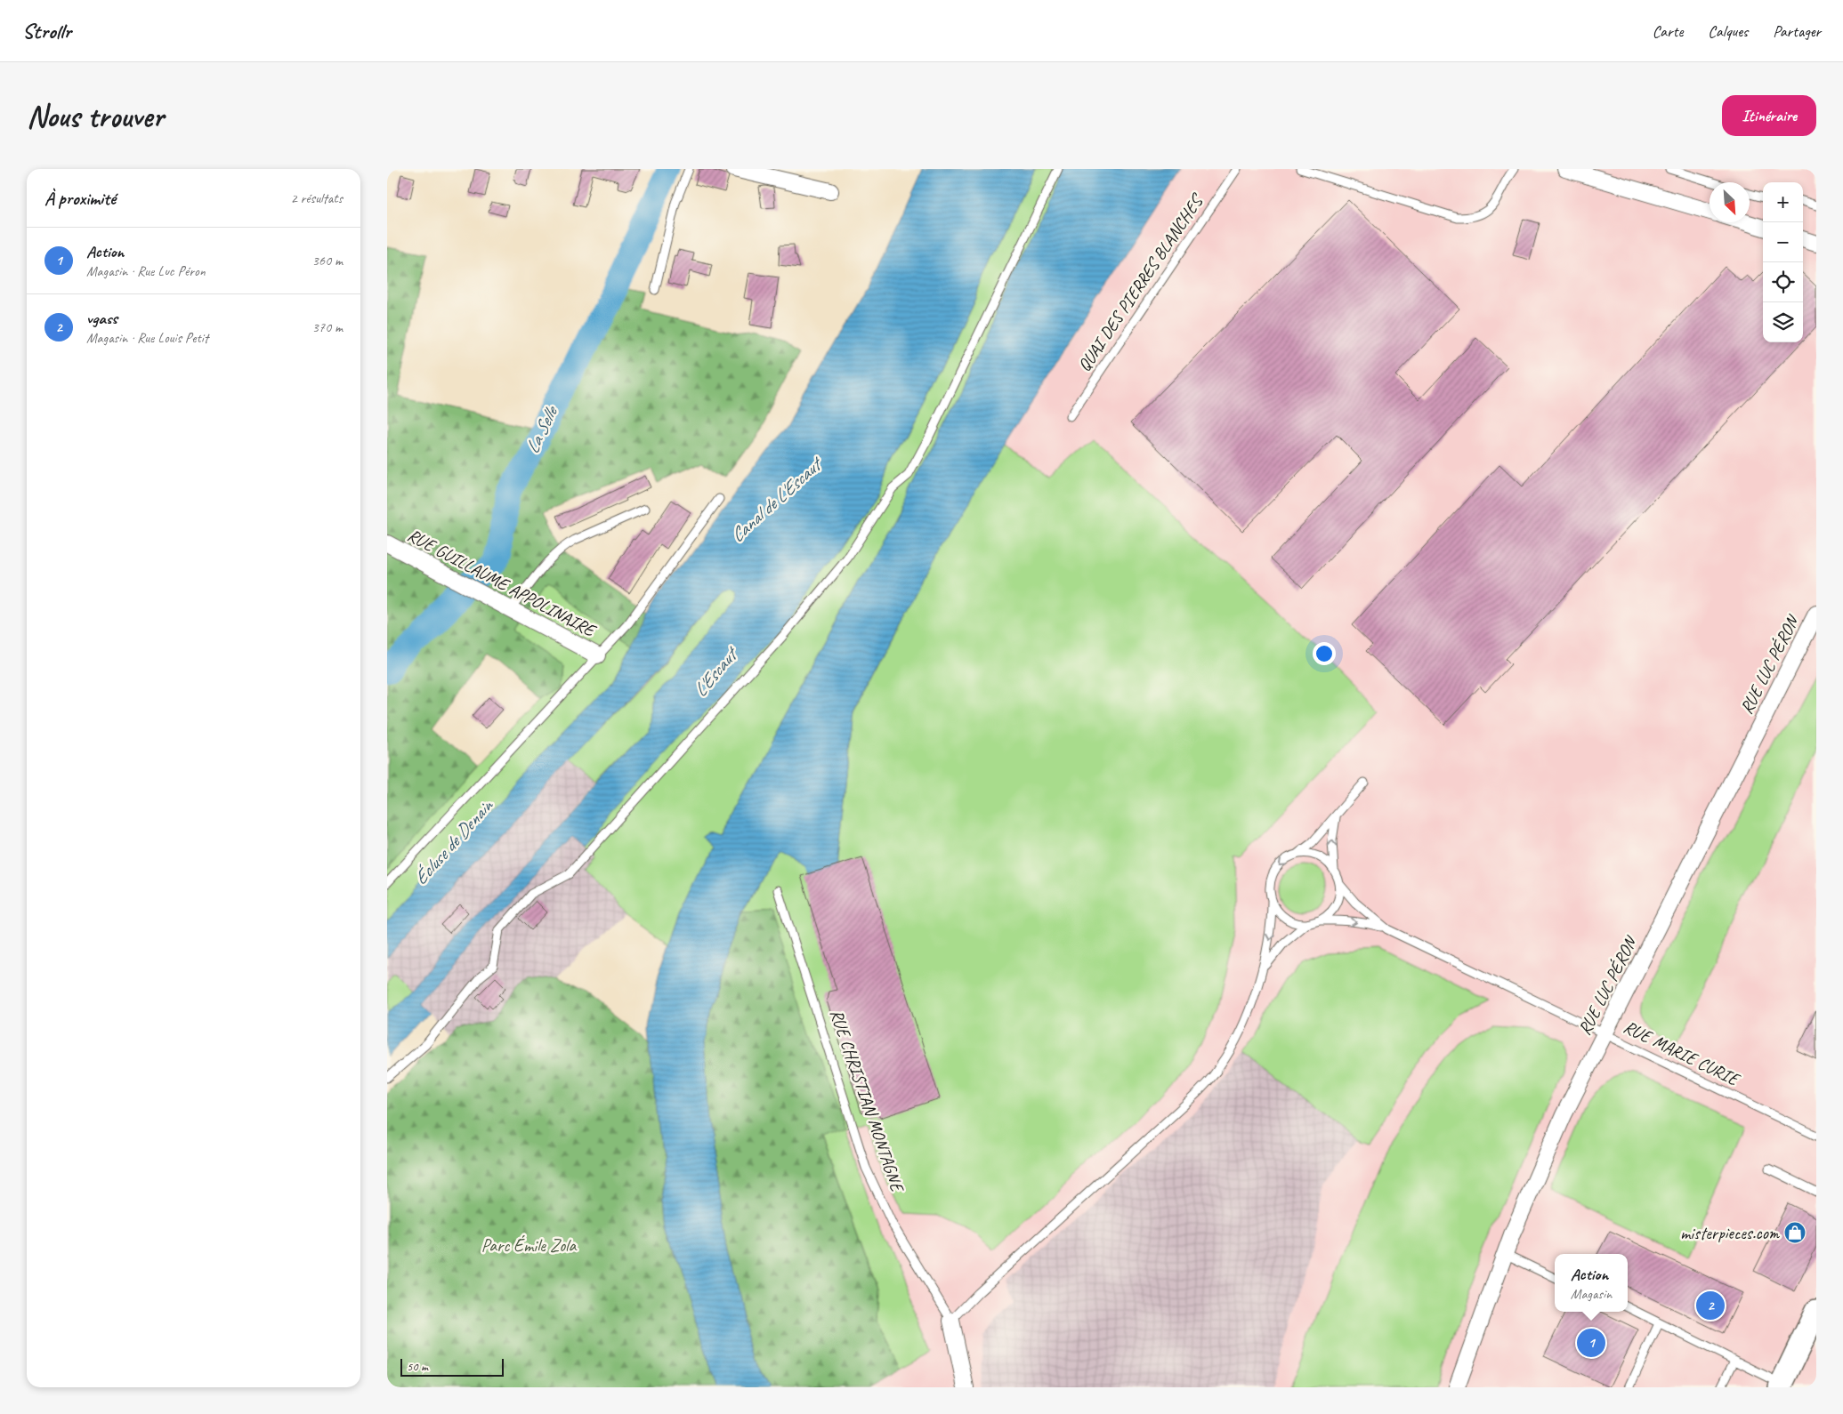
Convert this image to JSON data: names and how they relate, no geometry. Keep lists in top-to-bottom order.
{
  "streets": {
    "street": ["RUE GUILLAUME APPOLINAIRE", "RUE LUC PÉRON", "RUE CHRISTIAN MONTAGNE"],
    "lane": ["QUAI DES PIERRES BLANCHES", "RUE MARIE CURIE"]
  },
  "crossings": [
    ["RUE LUC PÉRON", "RUE MARIE CURIE"]
  ],
  "water": [
    "La Selle",
    "Canal de L'Escaut",
    "L'Escaut",
    "Écluse de Denain"
  ],
  "parks": ["Parc Émile Zola"],
  "places": {
    "shop": ["misterpieces.com"]
  },
  "scale_bar": "50 m",
  "north": "bottom right",
  "page": {
    "header": "Strollr",
    "nav": ["Carte", "Calques", "Partager"],
    "buttons": "Itinéraire",
    "title": "Nous trouver",
    "heading": ["À proximité", "2 résultats"],
    "map_buttons": ["+", "−"],
    "list": [
      {
        "mark": "1",
        "name": "Action",
        "note": "Magasin · Rue Luc Péron",
        "value": "360 m"
      },
      {
        "mark": "2",
        "name": "vgass",
        "note": "Magasin · Rue Louis Petit",
        "value": "370 m"
      }
    ],
    "popup": ["Action", "Magasin"],
    "pins": ["2", "1"],
    "scale": "50 m"
  }
}
